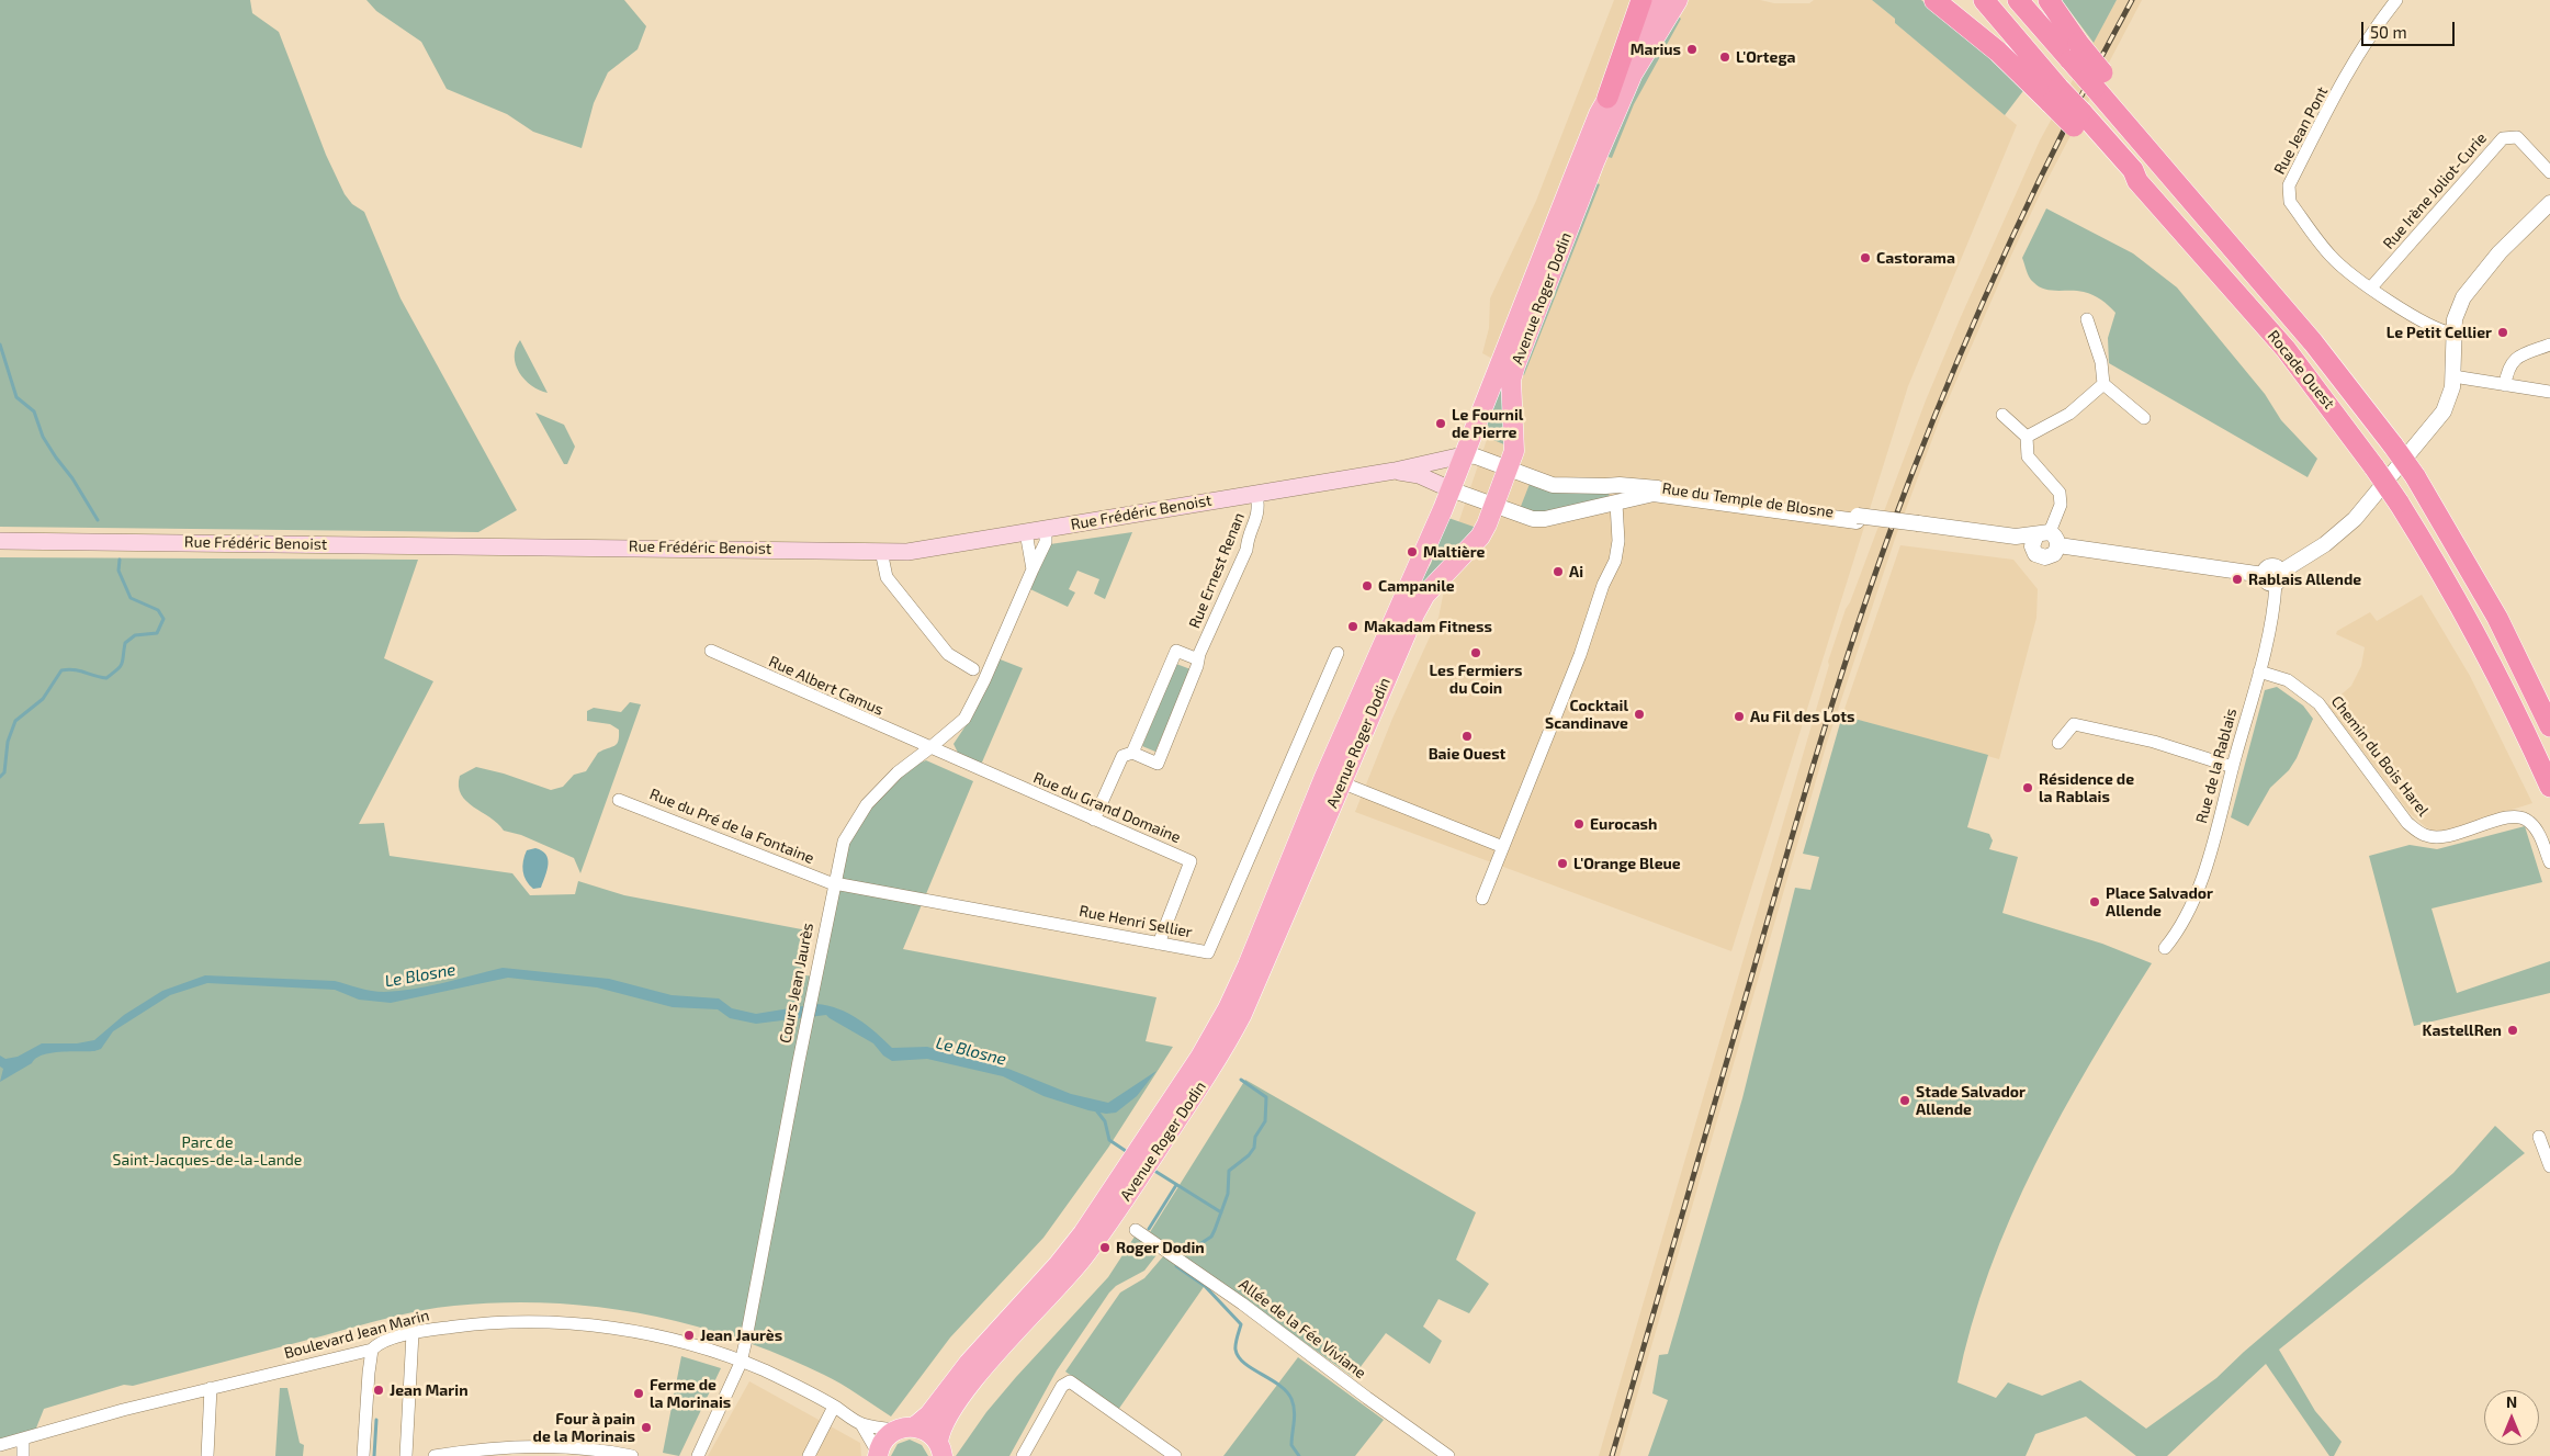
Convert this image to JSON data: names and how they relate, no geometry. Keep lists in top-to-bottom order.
{
  "streets": {
    "highway": ["Rocade Ouest"],
    "main road": ["Avenue Roger Dodin", "Rue Frédéric Benoist"],
    "street": [
      "Rue Jean Pont",
      "Rue Irène Joliot-Curie",
      "Rue du Temple de Blosne",
      "Rue Ernest Renan",
      "Rue Albert Camus",
      "Chemin du Bois Harel",
      "Rue de la Rablais",
      "Rue du Grand Domaine",
      "Rue du Pré de la Fontaine",
      "Rue Henri Sellier",
      "Cours Jean Jaurès",
      "Allée de la Fée Viviane",
      "Boulevard Jean Marin"
    ]
  },
  "crossings": [
    ["Rue Jean Pont", "Rue Irène Joliot-Curie"],
    ["Avenue Roger Dodin", "Rue du Temple de Blosne"],
    ["Avenue Roger Dodin", "Rue Frédéric Benoist"],
    ["Rue du Temple de Blosne", "Rue Frédéric Benoist"],
    ["Rue du Temple de Blosne", "Rue de la Rablais"],
    ["Rue Frédéric Benoist", "Rue Ernest Renan"],
    ["Rue Frédéric Benoist", "Cours Jean Jaurès"],
    ["Rue Albert Camus", "Rue du Grand Domaine"],
    ["Rue Albert Camus", "Cours Jean Jaurès"],
    ["Chemin du Bois Harel", "Rue de la Rablais"],
    ["Rue du Grand Domaine", "Rue Henri Sellier"],
    ["Rue du Grand Domaine", "Cours Jean Jaurès"],
    ["Rue du Pré de la Fontaine", "Rue Henri Sellier"],
    ["Rue du Pré de la Fontaine", "Cours Jean Jaurès"],
    ["Rue Henri Sellier", "Cours Jean Jaurès"],
    ["Cours Jean Jaurès", "Boulevard Jean Marin"]
  ],
  "water": ["Le Blosne"],
  "parks": ["Parc de Saint-Jacques-de-la-Lande"],
  "places": [
    "Marius",
    "L'Ortega",
    "Castorama",
    "Le Petit Cellier",
    "Le Fournil de Pierre",
    "Maltière",
    "Ai",
    "Rablais Allende",
    "Campanile",
    "Makadam Fitness",
    "Les Fermiers du Coin",
    "Cocktail Scandinave",
    "Au Fil des Lots",
    "Baie Ouest",
    "Résidence de la Rablais",
    "Eurocash",
    "L'Orange Bleue",
    "Place Salvador Allende",
    "KastellRen",
    "Stade Salvador Allende",
    "Roger Dodin",
    "Jean Jaurès",
    "Jean Marin",
    "Ferme de la Morinais",
    "Four à pain de la Morinais"
  ],
  "scale_bar": "50 m",
  "north": "top"
}
